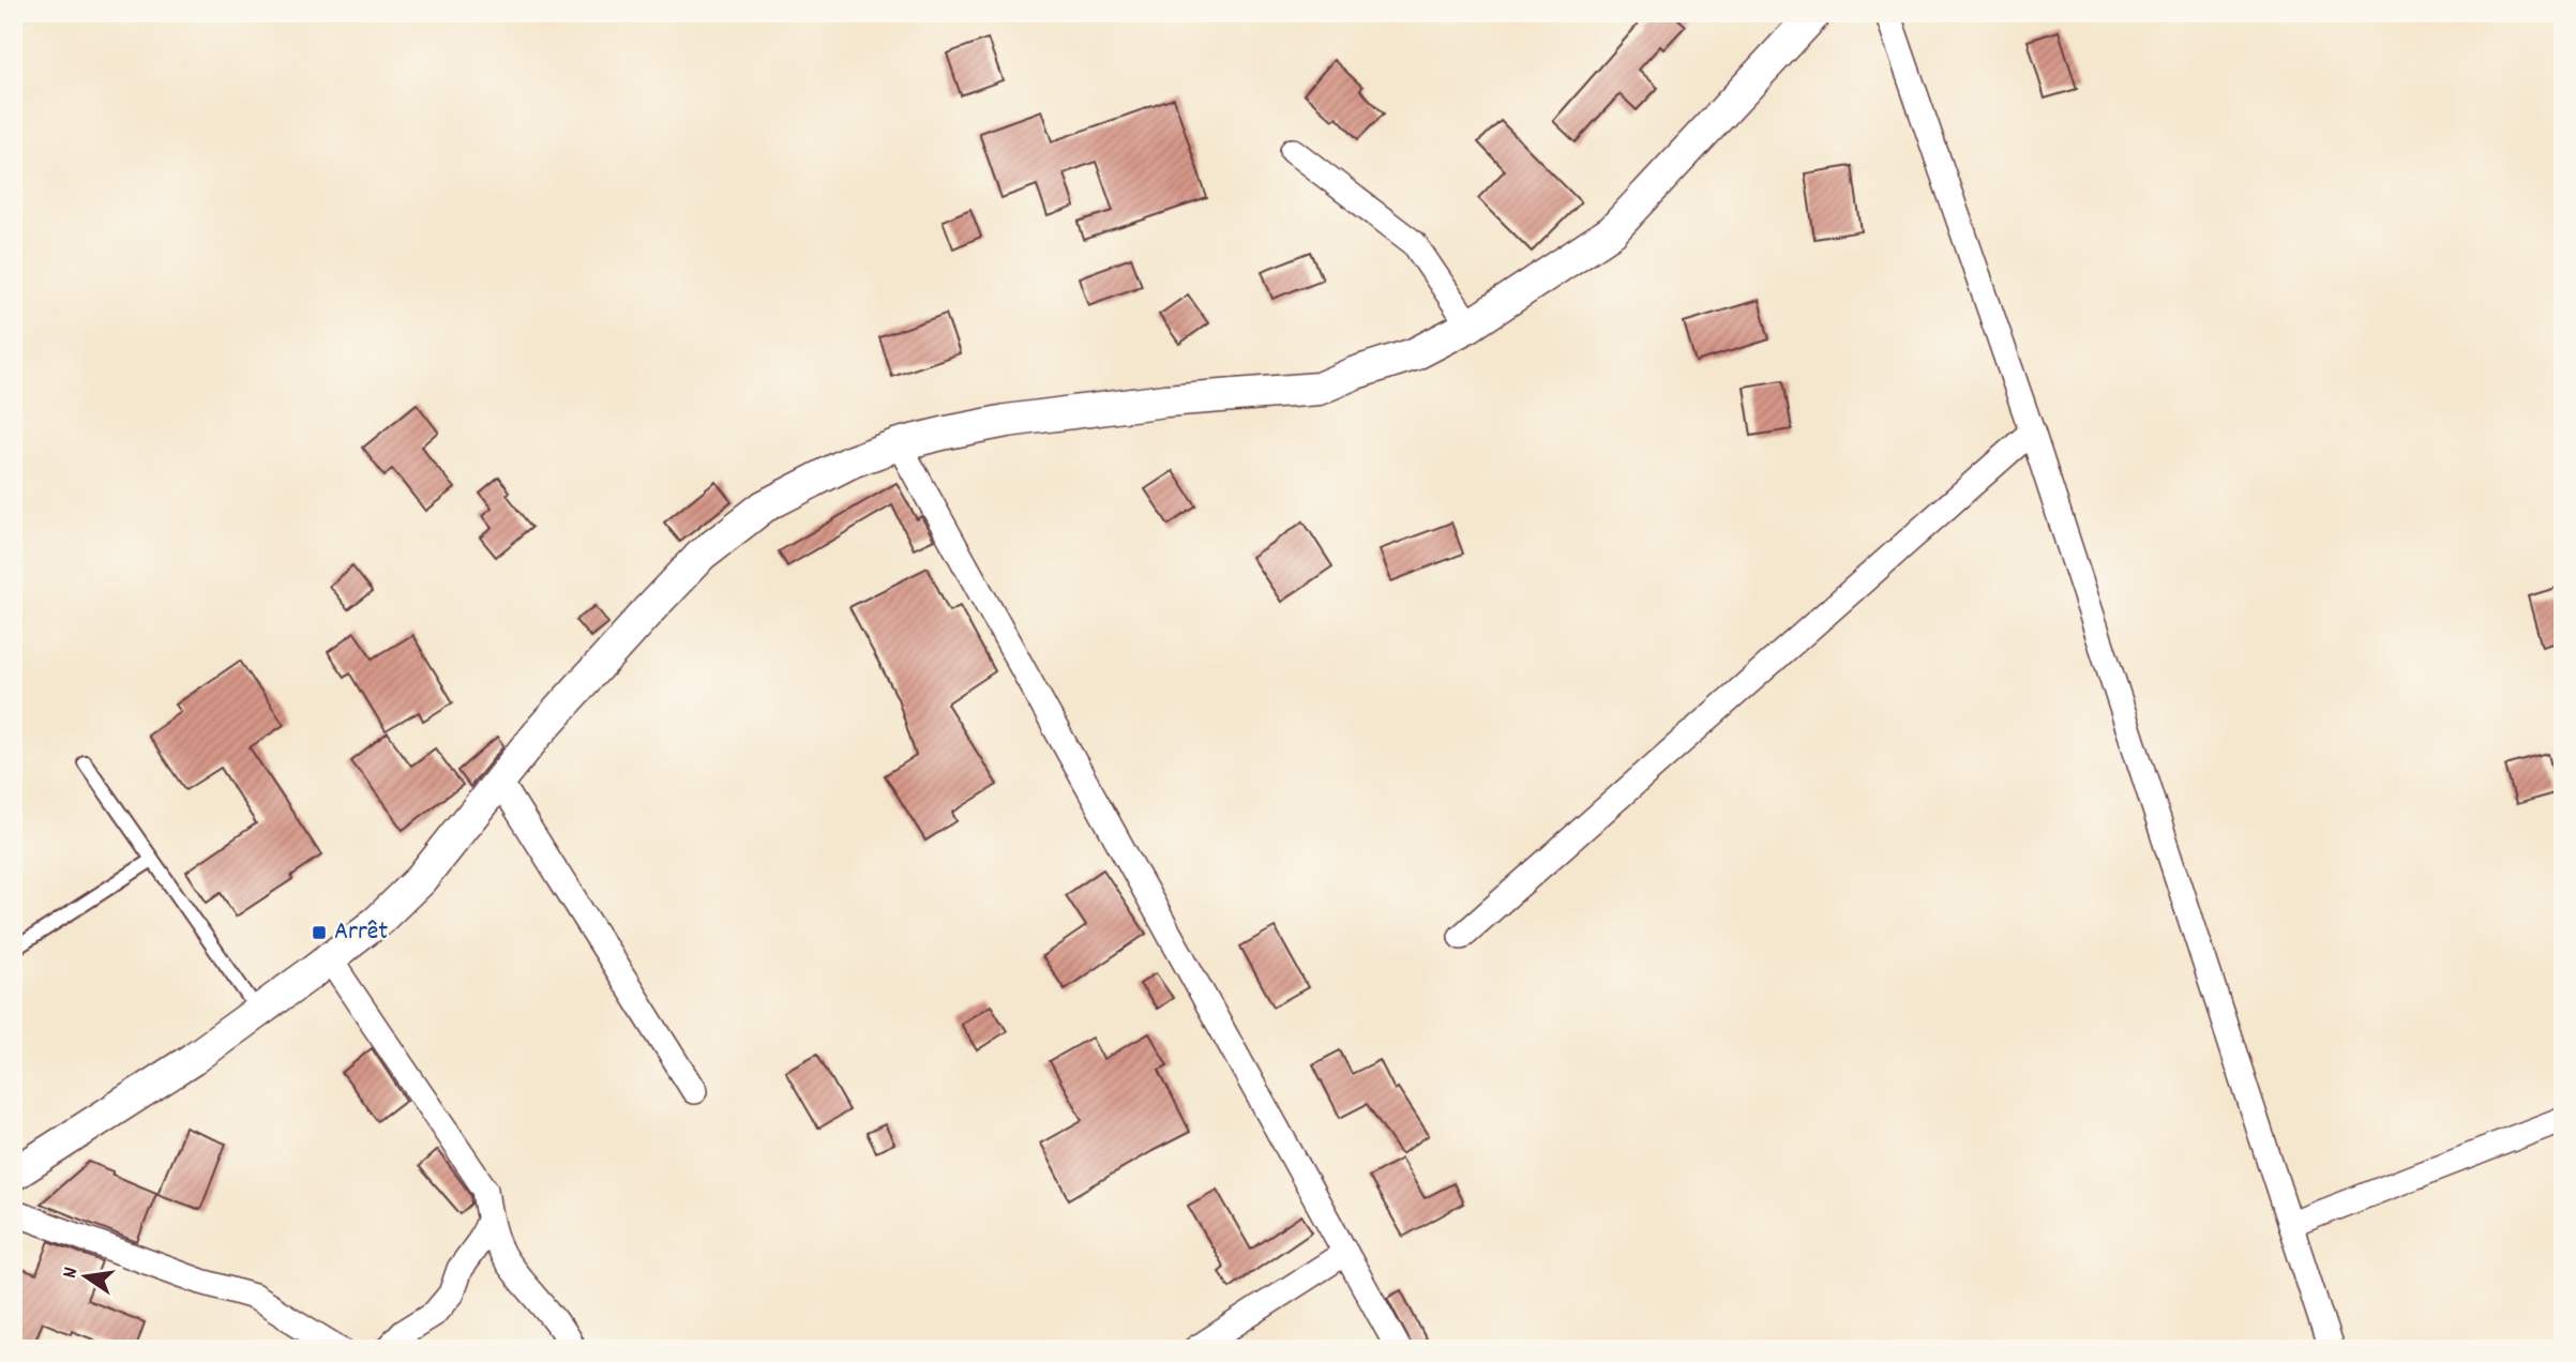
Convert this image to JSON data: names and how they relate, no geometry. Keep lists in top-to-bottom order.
{
  "places": {
    "transit": ["Arrêt"]
  },
  "north": "left"
}
